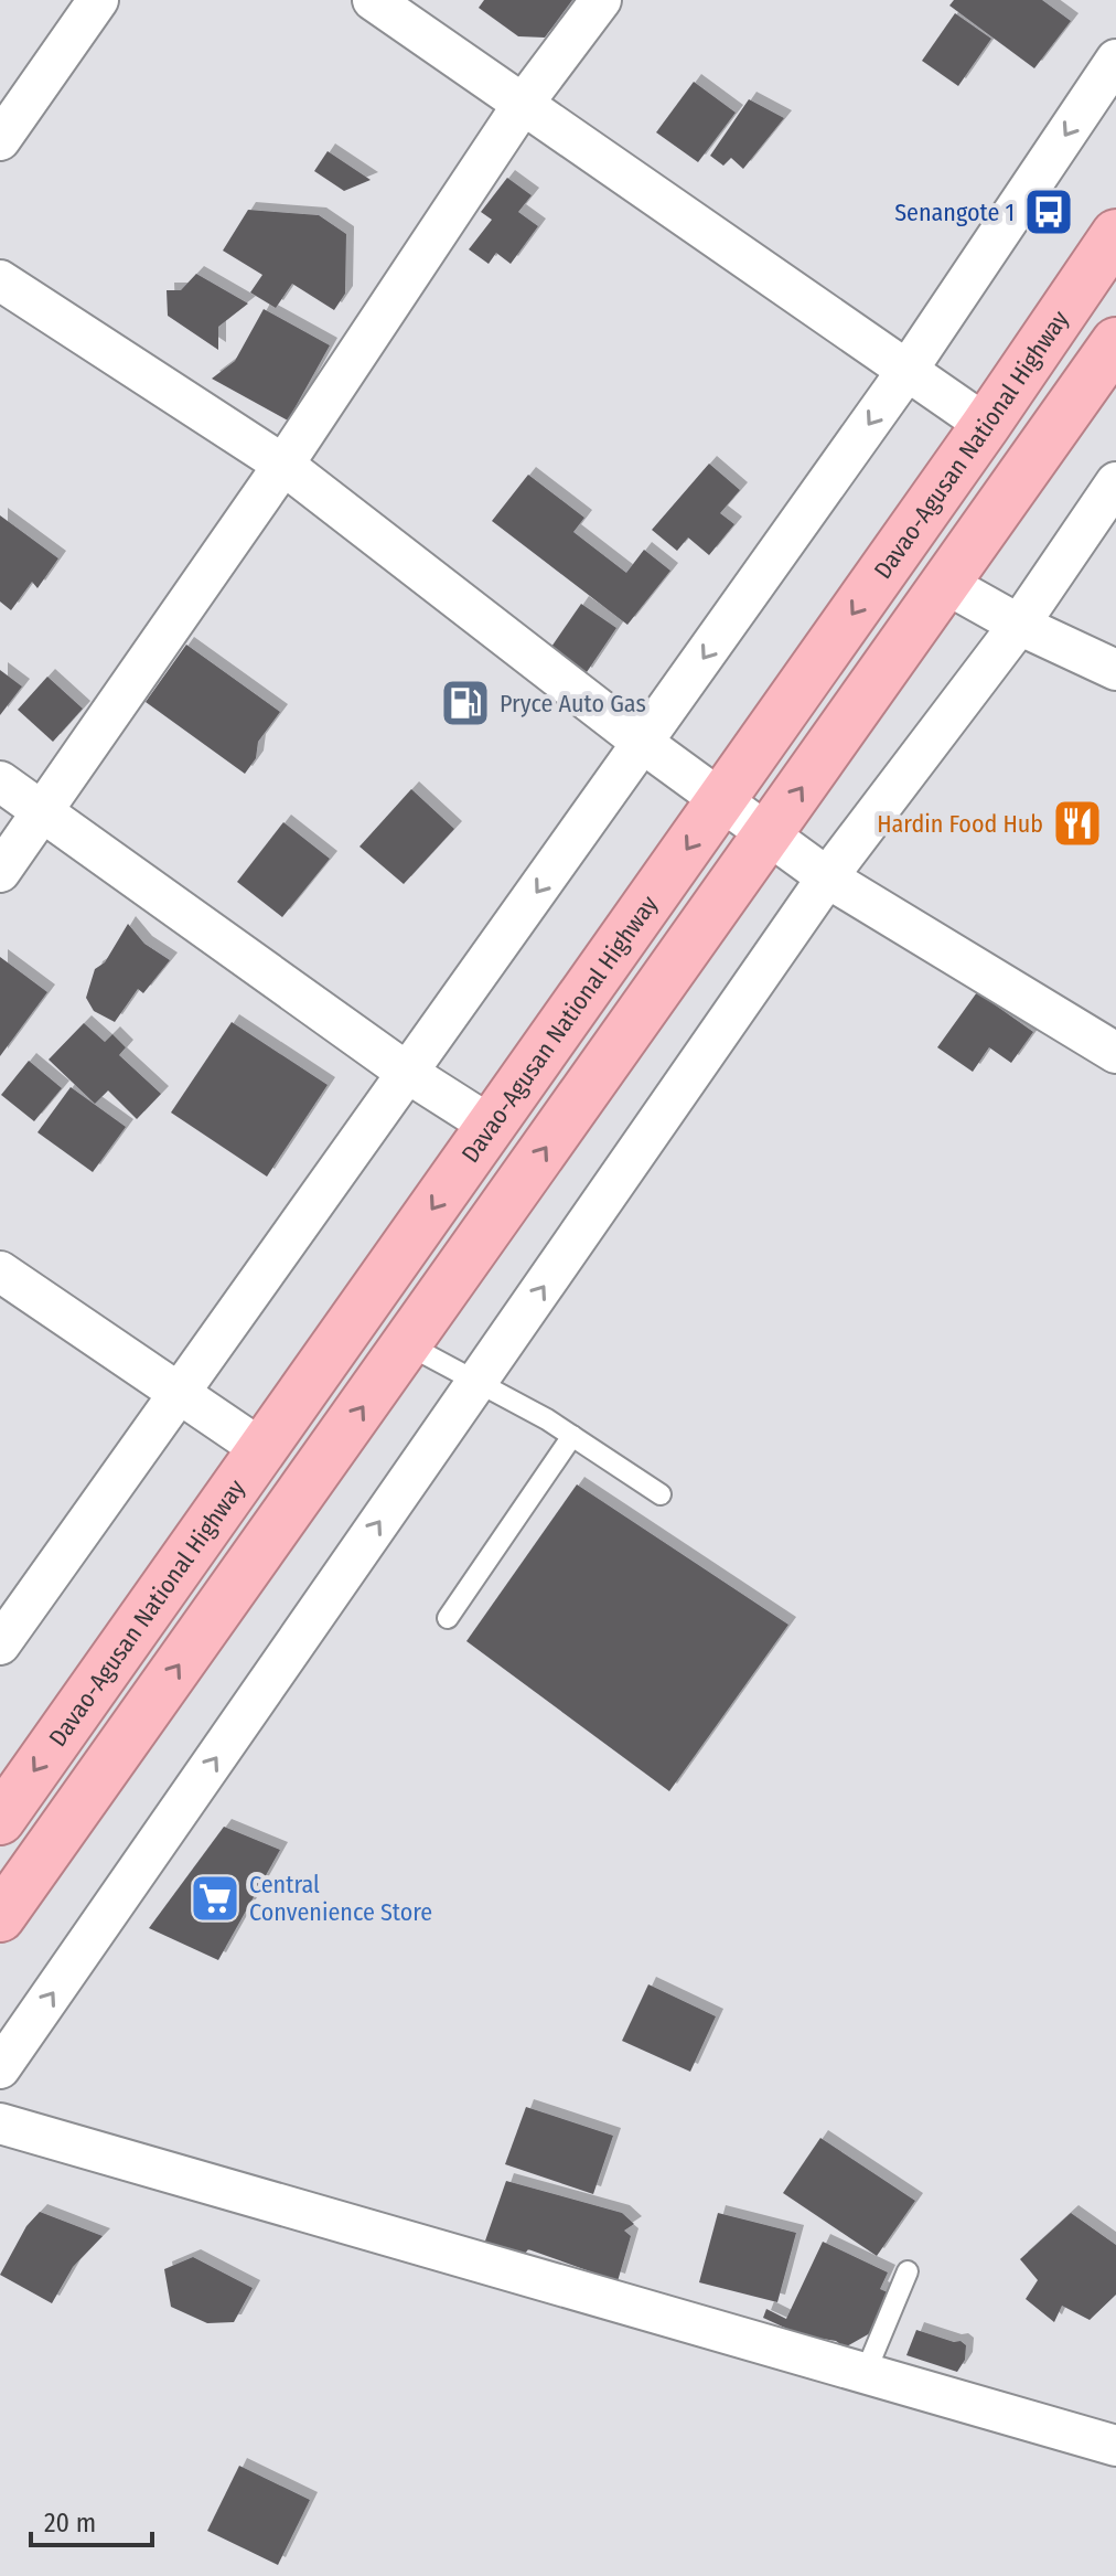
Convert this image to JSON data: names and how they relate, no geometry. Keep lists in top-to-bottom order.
{
  "streets": {
    "highway": ["Davao-Agusan National Highway"]
  },
  "places": {
    "bus stop": ["Senangote 1"],
    "fuel station": ["Pryce Auto Gas"],
    "restaurant": ["Hardin Food Hub"],
    "supermarket": ["Central Convenience Store"]
  },
  "scale_bar": "20 m"
}
